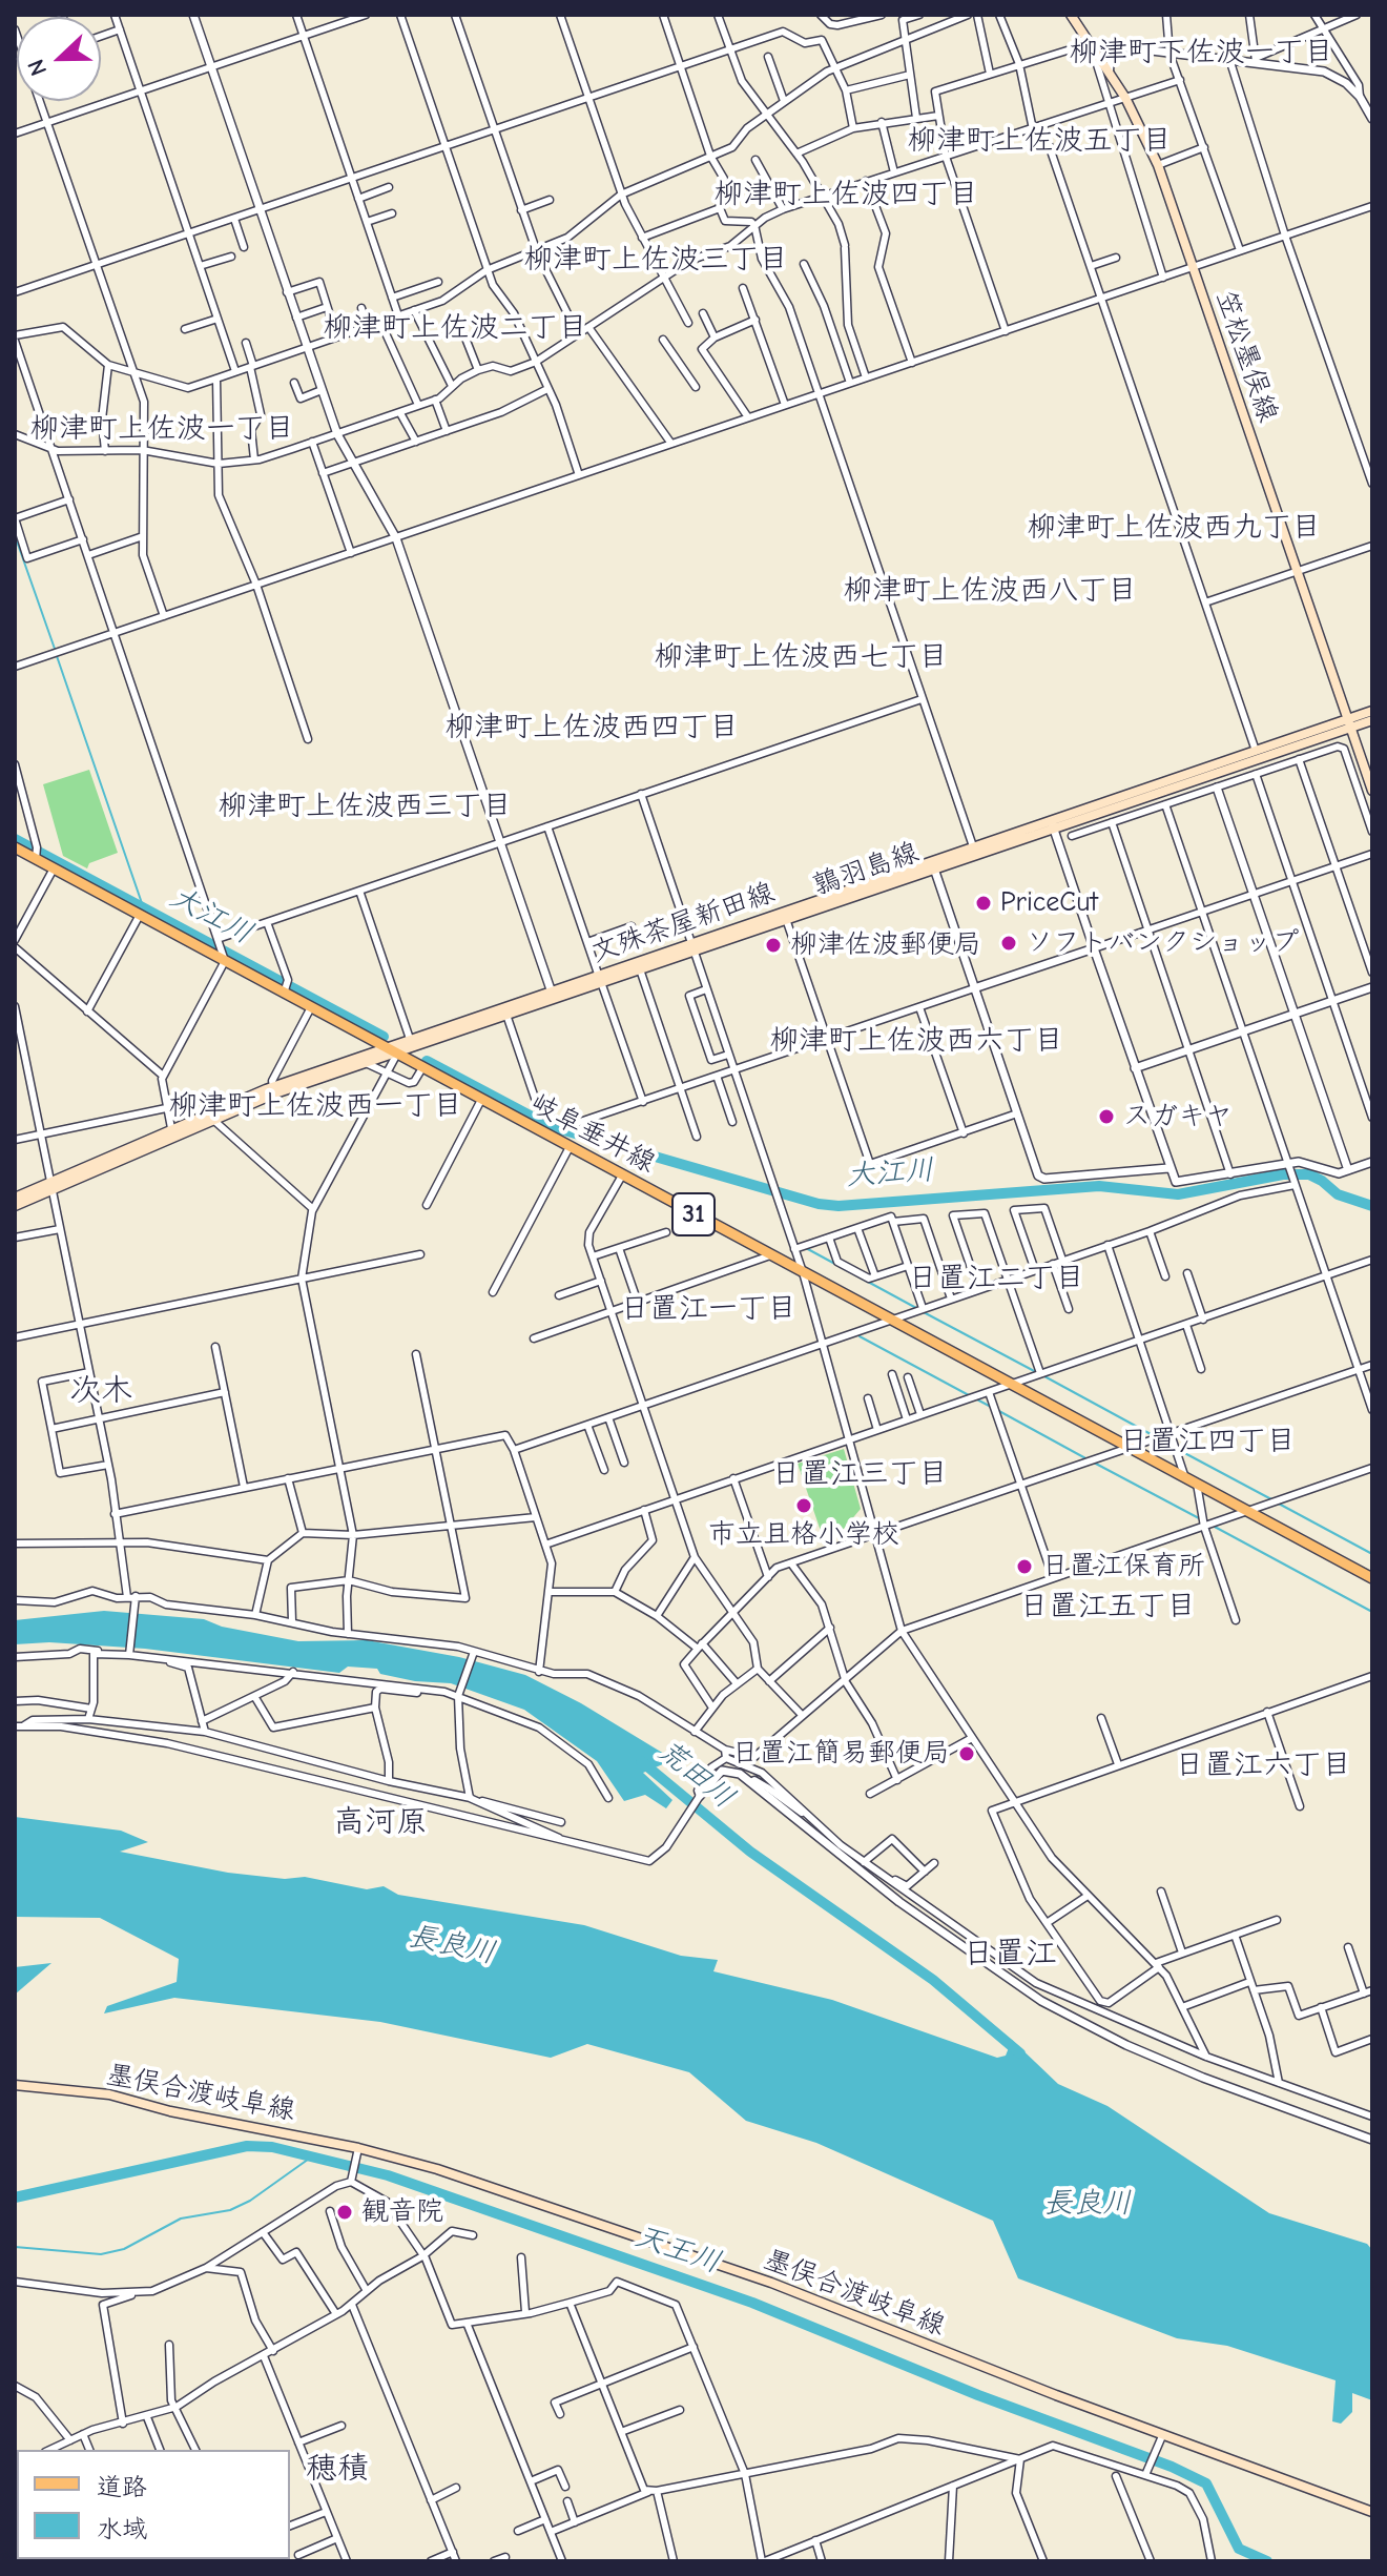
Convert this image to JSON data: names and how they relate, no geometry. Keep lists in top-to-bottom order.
{
  "streets": {
    "main road": [
      "笠松墨俣線",
      "鶉羽島線",
      "文殊茶屋新田線",
      "岐阜垂井線",
      "31",
      "墨俣合渡岐阜線"
    ]
  },
  "crossings": [
    ["笠松墨俣線", "鶉羽島線"],
    ["笠松墨俣線", "文殊茶屋新田線"],
    ["鶉羽島線", "文殊茶屋新田線"],
    ["鶉羽島線", "岐阜垂井線"]
  ],
  "districts": [
    "柳津町下佐波一丁目",
    "柳津町上佐波五丁目",
    "柳津町上佐波四丁目",
    "柳津町上佐波三丁目",
    "柳津町上佐波二丁目",
    "柳津町上佐波一丁目",
    "柳津町上佐波西九丁目",
    "柳津町上佐波西八丁目",
    "柳津町上佐波西七丁目",
    "柳津町上佐波西四丁目",
    "柳津町上佐波西三丁目",
    "柳津町上佐波西六丁目",
    "柳津町上佐波西一丁目",
    "日置江二丁目",
    "日置江一丁目",
    "次木",
    "日置江四丁目",
    "日置江三丁目",
    "日置江五丁目",
    "日置江六丁目",
    "高河原",
    "日置江",
    "穂積"
  ],
  "water": [
    "大江川",
    "荒田川",
    "長良川",
    "天王川"
  ],
  "places": [
    "PriceCut",
    "ソフトバンクショップ",
    "柳津佐波郵便局",
    "スガキヤ",
    "市立且格小学校",
    "日置江保育所",
    "日置江簡易郵便局",
    "観音院"
  ],
  "legend": ["道路", "水域"],
  "north": "left"
}
